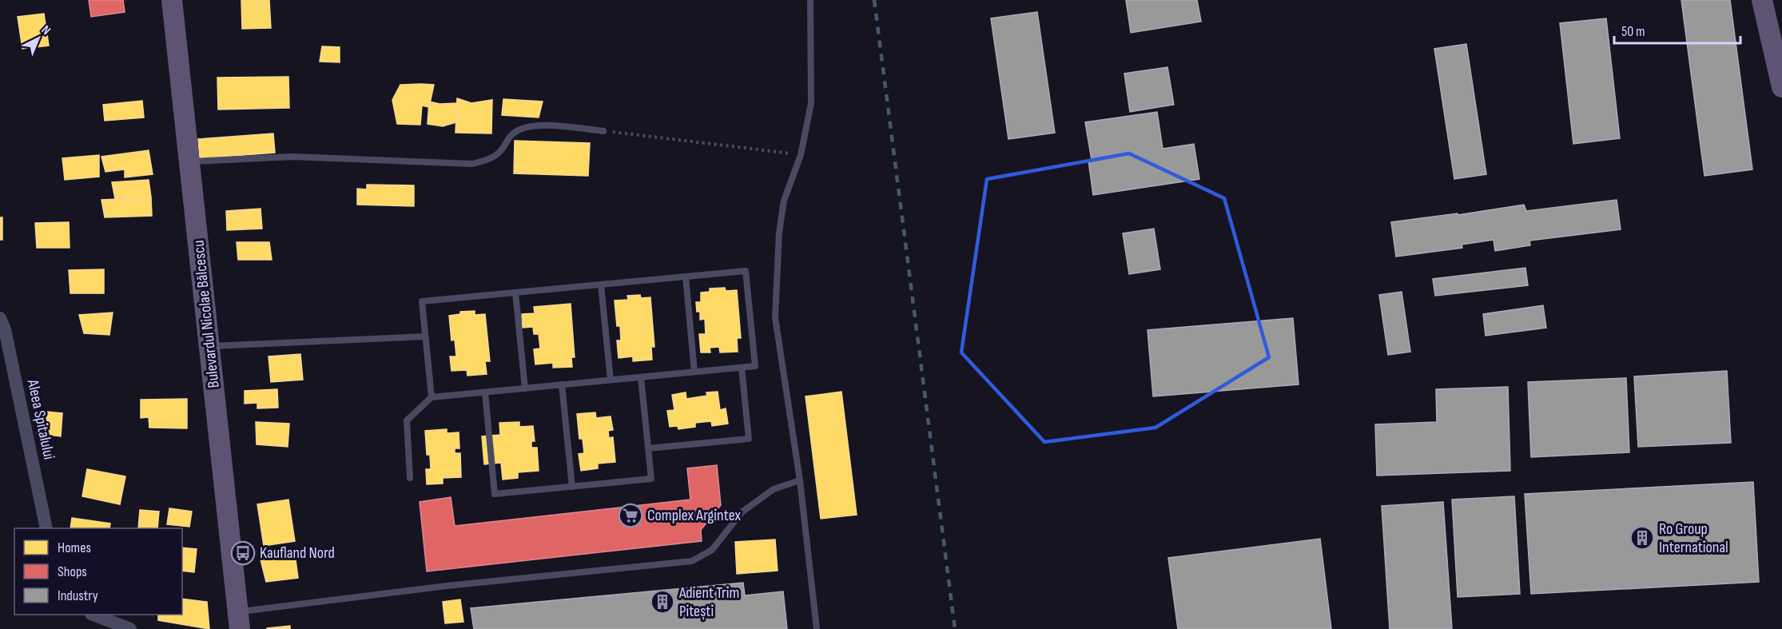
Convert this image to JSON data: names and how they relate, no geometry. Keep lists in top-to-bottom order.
{
  "streets": {
    "main road": ["Bulevardul Nicolae Bălcescu"],
    "street": ["Aleea Spitalului"]
  },
  "places": {
    "supermarket": ["Complex Argintex"],
    "building": ["Ro Group International", "Adient Trim Pitești"],
    "bus stop": ["Kaufland Nord"]
  },
  "legend": ["Homes", "Shops", "Industry"],
  "scale_bar": "50 m",
  "north": "top right"
}
